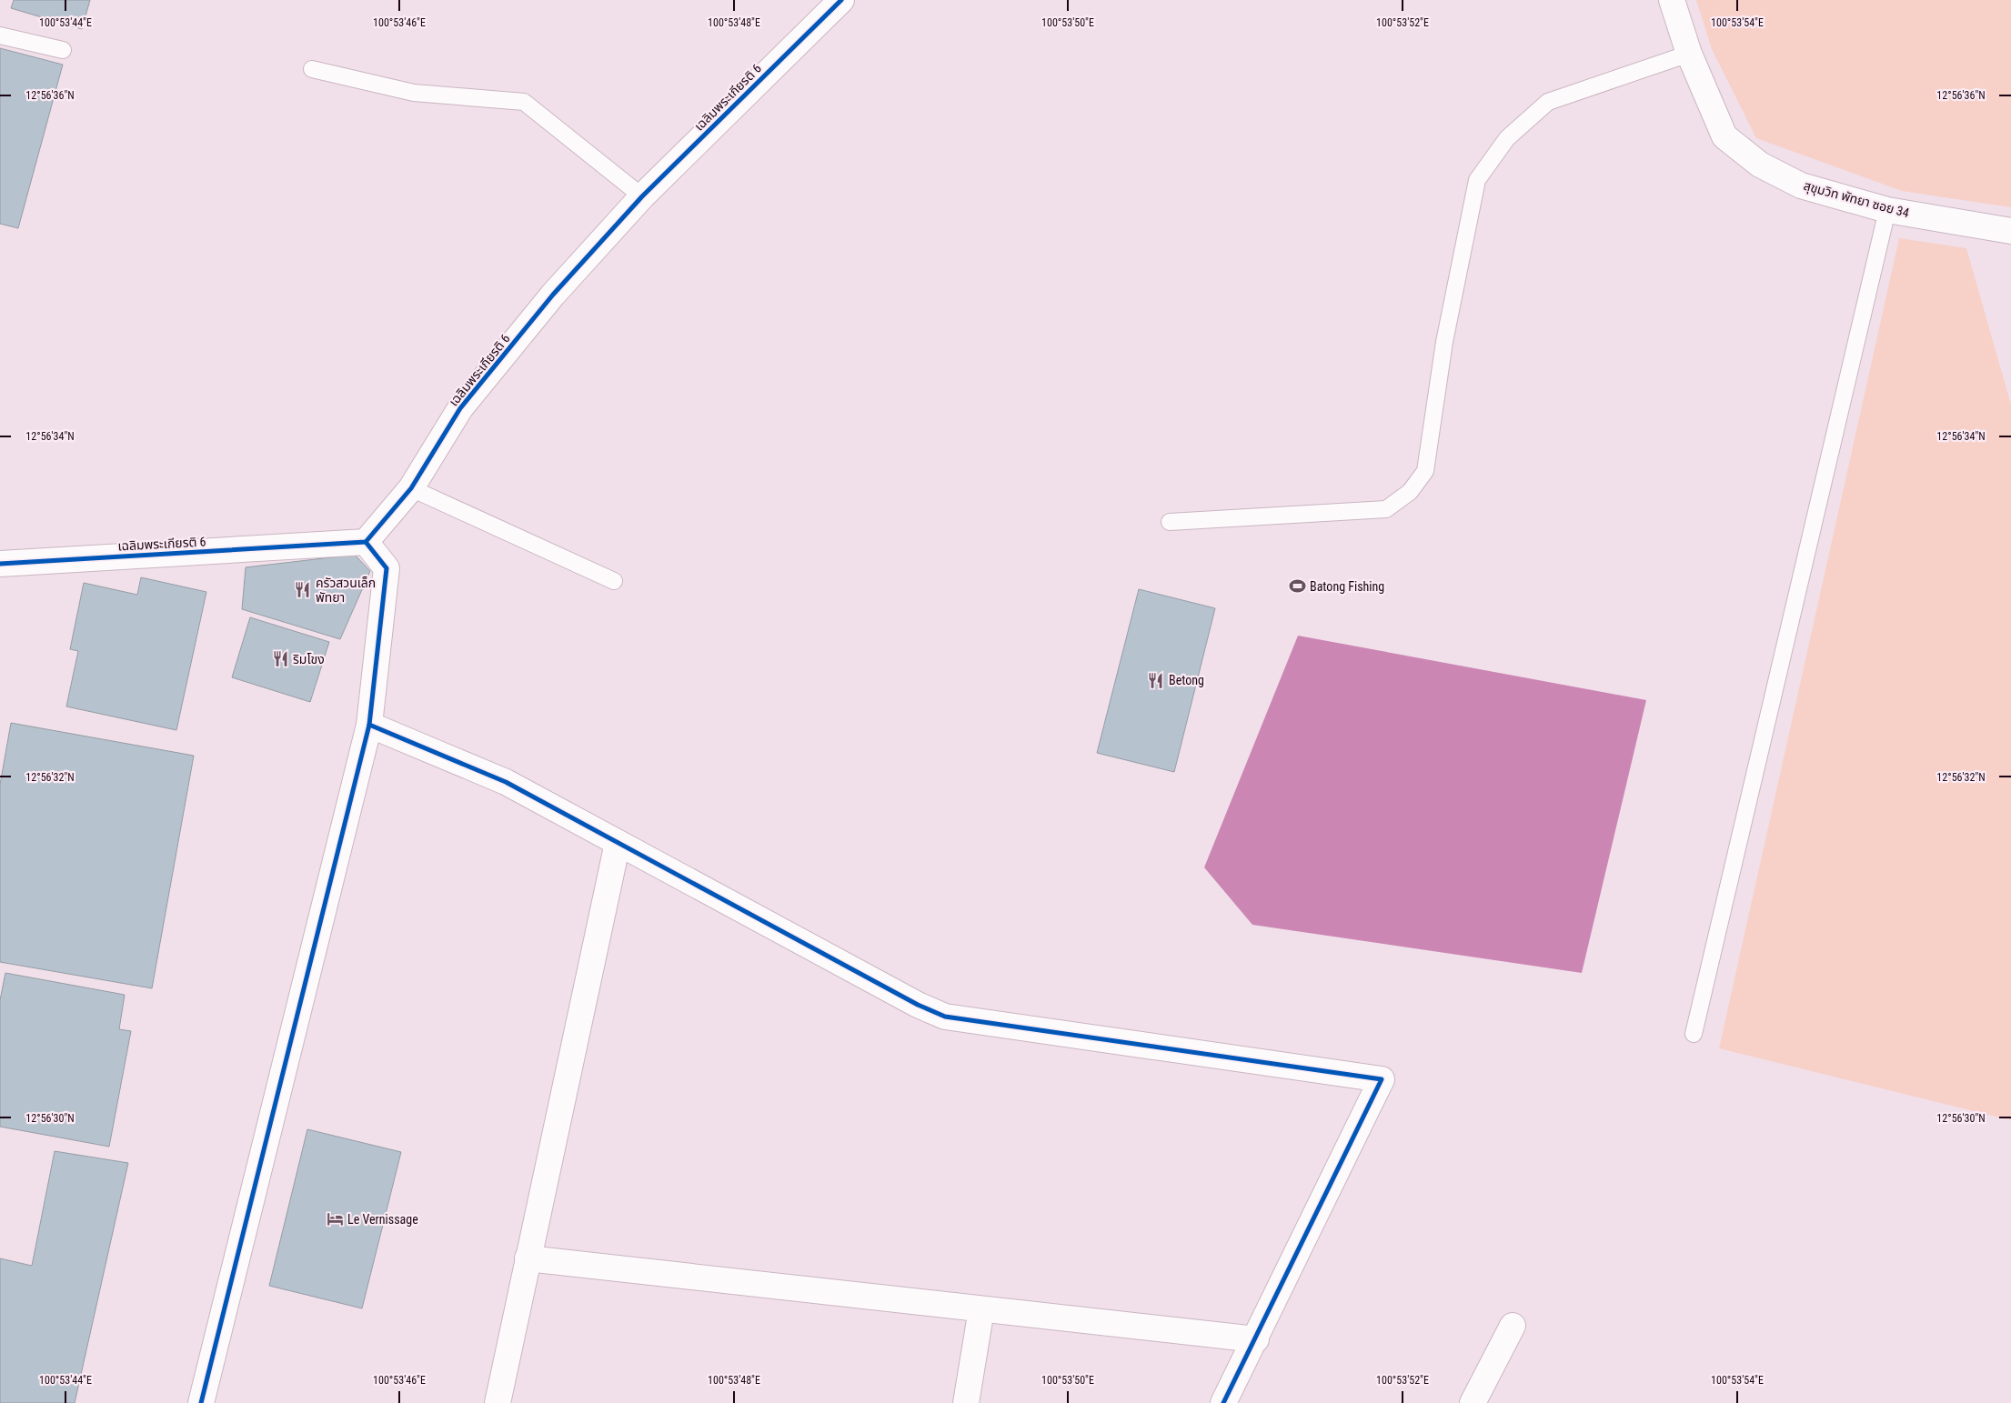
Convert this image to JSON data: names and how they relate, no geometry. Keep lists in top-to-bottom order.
{
  "streets": {
    "street": ["เฉลิมพระเกียรติ 6", "สุขุมวิท พัทยา ซอย 34"]
  },
  "places": {
    "sports": ["Batong Fishing"],
    "restaurant": ["ครัวสวนเล็ก พัทยา", "ริมโขง", "Betong"],
    "hotel": ["Le Vernissage"]
  },
  "coordinates": [
    "100°53'44\"E",
    "100°53'46\"E",
    "100°53'48\"E",
    "100°53'50\"E",
    "100°53'52\"E",
    "100°53'54\"E",
    "12°56'36\"N",
    "12°56'34\"N",
    "12°56'32\"N",
    "12°56'30\"N"
  ]
}
